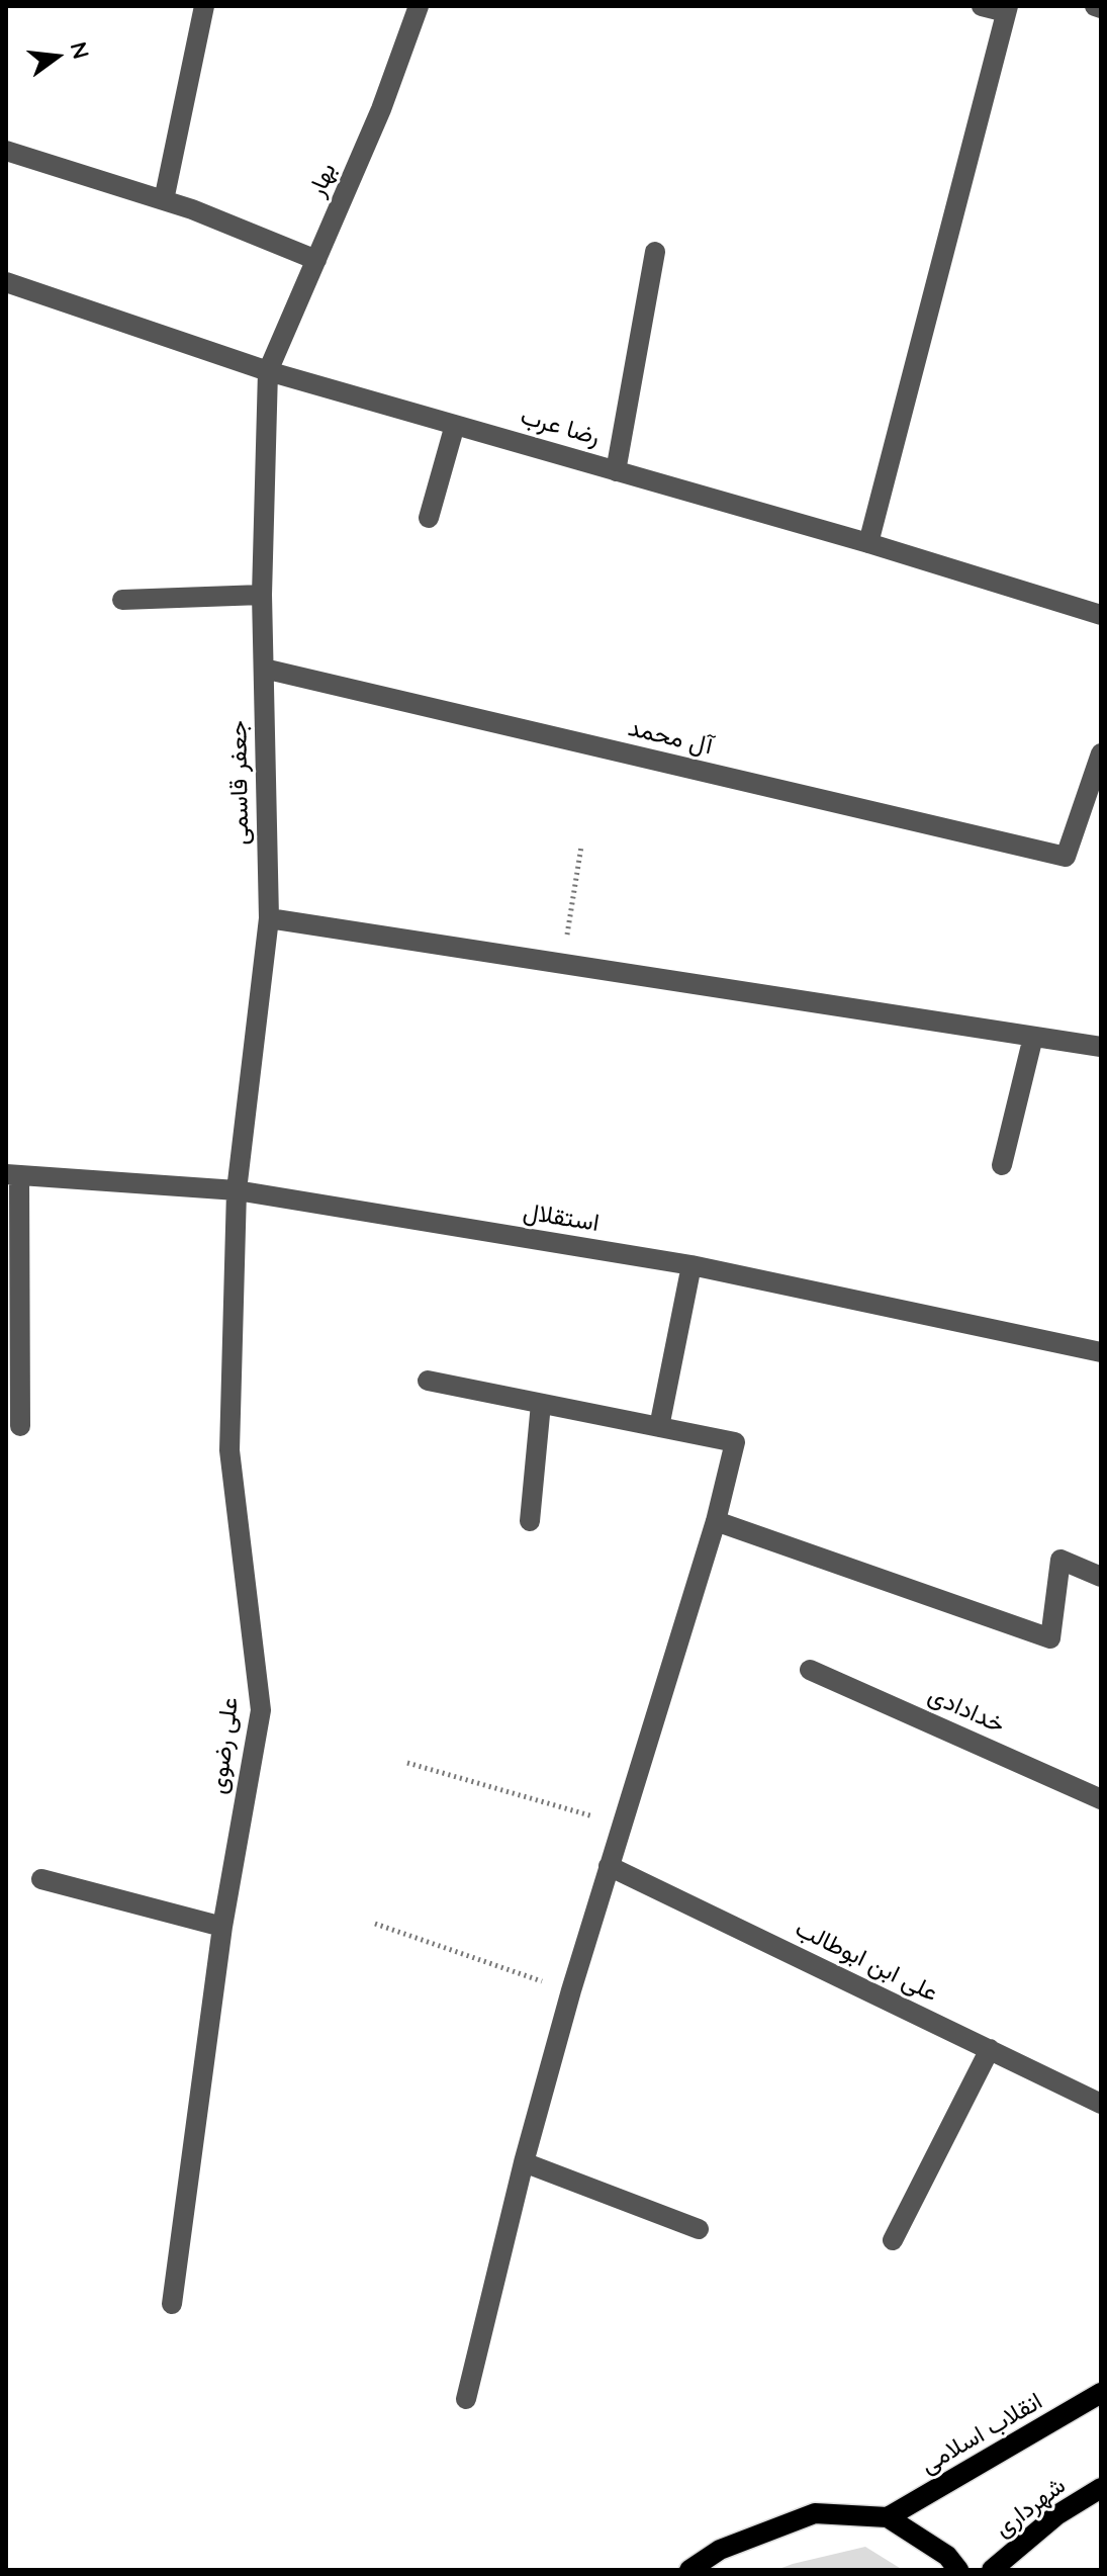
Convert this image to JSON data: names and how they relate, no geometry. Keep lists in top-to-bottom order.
{
  "streets": {
    "main road": ["انقلاب اسلامی", "شهرداری"],
    "street": [
      "بهار",
      "رضا عرب",
      "آل محمد",
      "جعفر قاسمی",
      "استقلال",
      "خدادادی",
      "علی رضوی",
      "علی ابن ابوطالب"
    ]
  },
  "crossings": [
    ["بهار", "رضا عرب"],
    ["بهار", "جعفر قاسمی"],
    ["رضا عرب", "جعفر قاسمی"],
    ["آل محمد", "جعفر قاسمی"],
    ["جعفر قاسمی", "استقلال"],
    ["جعفر قاسمی", "علی رضوی"],
    ["استقلال", "علی رضوی"]
  ],
  "north": "right"
}
